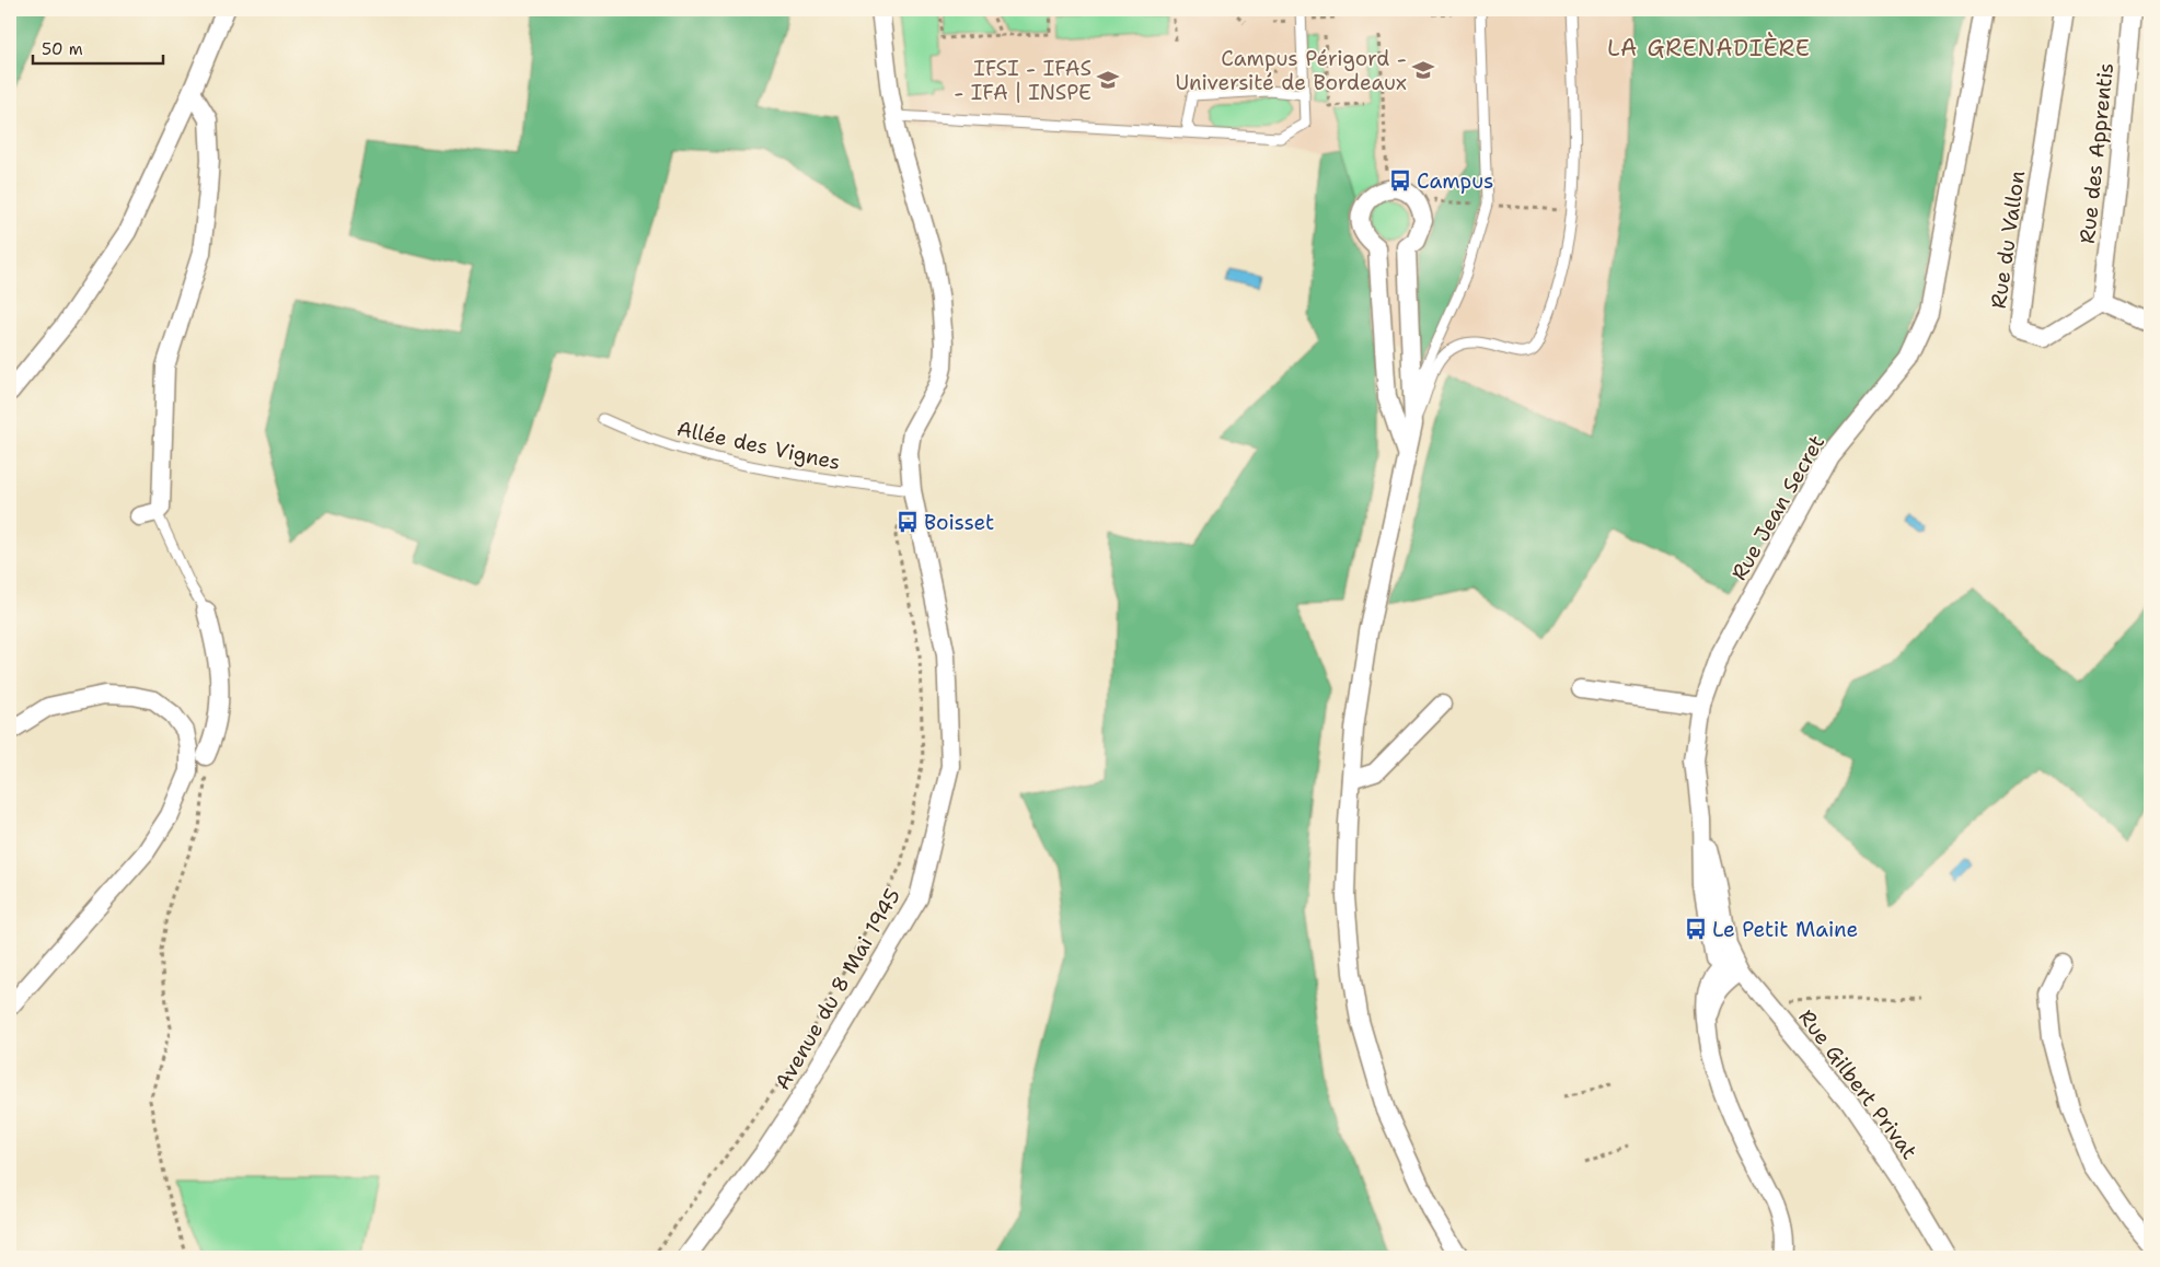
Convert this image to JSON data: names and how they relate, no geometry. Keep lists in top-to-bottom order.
{
  "streets": {
    "street": [
      "Rue des Apprentis",
      "Rue du Vallon",
      "Rue Jean Secret",
      "Avenue du 8 Mai 1945",
      "Rue Gilbert Privat"
    ],
    "lane": ["Allée des Vignes"]
  },
  "crossings": [
    ["Rue des Apprentis", "Rue du Vallon"],
    ["Allée des Vignes", "Avenue du 8 Mai 1945"],
    ["Rue Jean Secret", "Rue Gilbert Privat"]
  ],
  "districts": ["LA GRENADIÈRE"],
  "places": {
    "school or university": ["Campus Périgord - Université de Bordeaux", "IFSI - IFAS - IFA | INSPE"],
    "bus stop": ["Campus", "Boisset", "Le Petit Maine"]
  },
  "scale_bar": "50 m"
}
